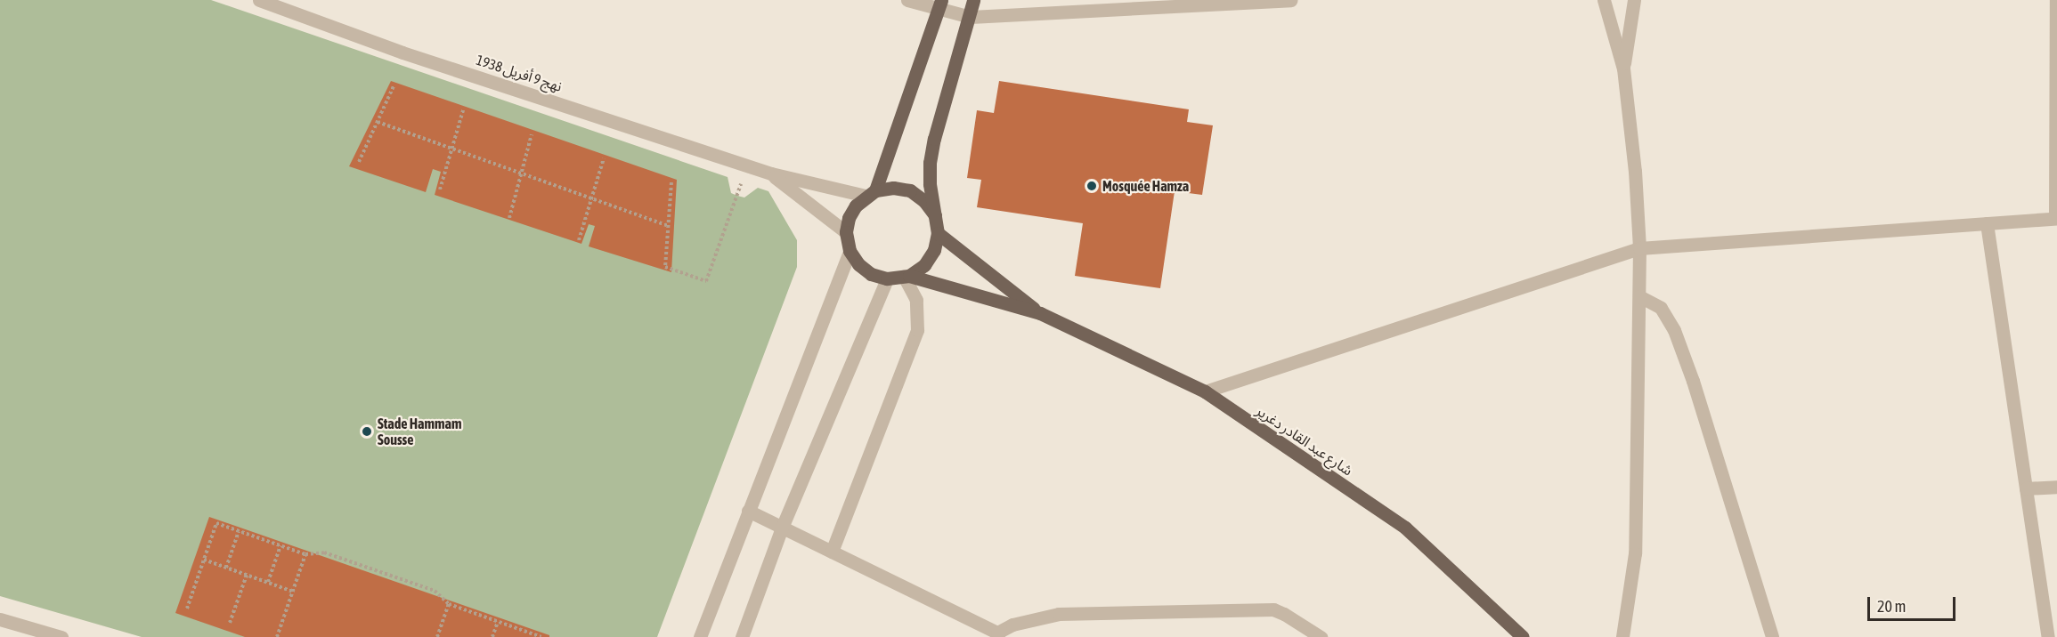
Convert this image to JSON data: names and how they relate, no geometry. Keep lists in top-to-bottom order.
{
  "streets": {
    "main road": ["شارع عبد القادر دغرير"],
    "street": ["نهج 9 أفريل 1938"]
  },
  "places": ["Mosquée Hamza", "Stade Hammam Sousse"],
  "scale_bar": "20 m"
}
